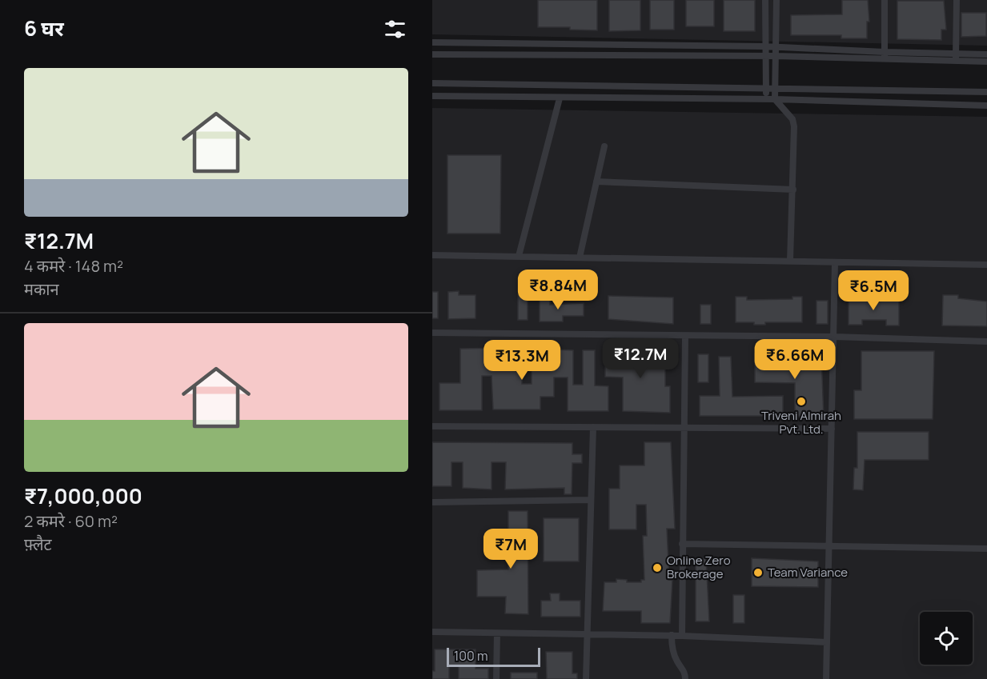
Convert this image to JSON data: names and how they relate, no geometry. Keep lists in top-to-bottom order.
{
  "places": ["Triveni Almirah Pvt. Ltd.", "Online Zero Brokerage", "Team Variance"],
  "scale_bar": "100 m",
  "page": {
    "heading": "6 घर",
    "list": [
      {
        "name": "₹12.7M",
        "note": "4 कमरे · 148 m² · मकान"
      },
      {
        "name": "₹7,000,000",
        "note": "2 कमरे · 60 m² · फ़्लैट"
      }
    ],
    "price": [
      "₹8.84M",
      "₹6.5M",
      "₹12.7M",
      "₹6.66M",
      "₹13.3M",
      "₹7M"
    ],
    "scale": "100 m"
  }
}
